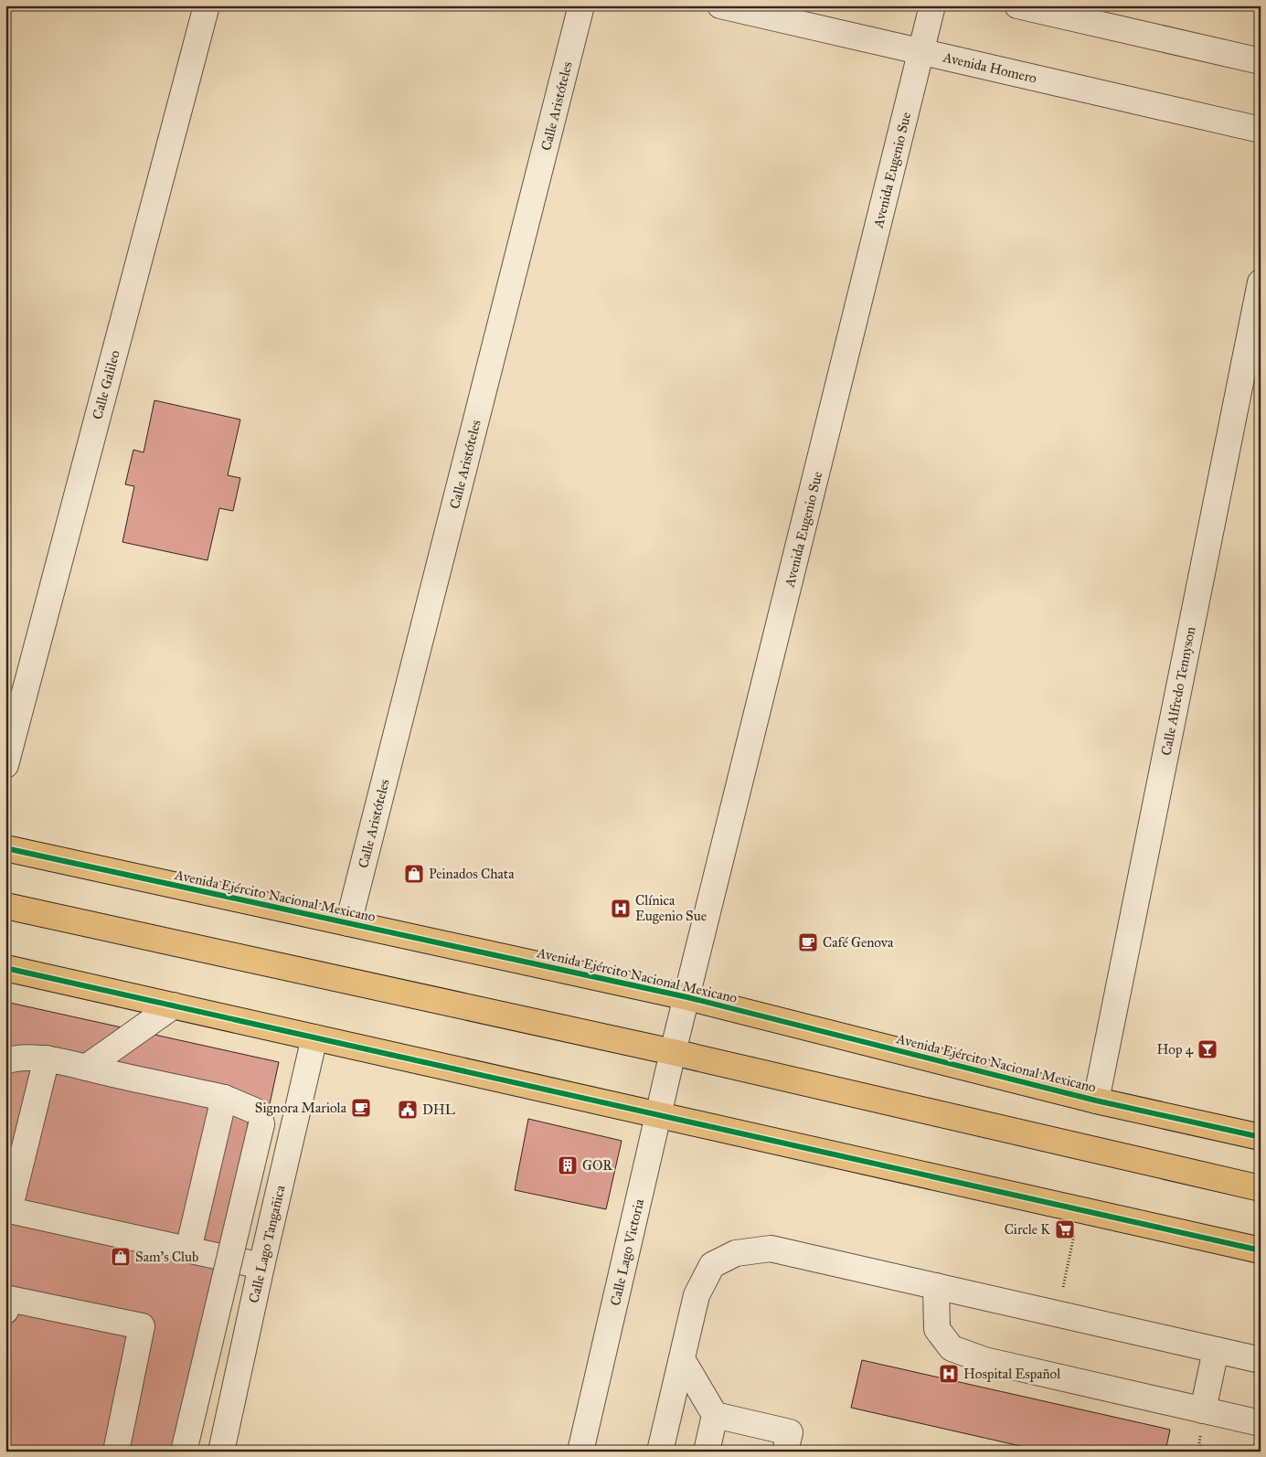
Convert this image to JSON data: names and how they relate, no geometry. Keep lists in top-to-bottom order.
{
  "streets": {
    "main road": ["Avenida Ejército Nacional Mexicano"],
    "street": [
      "Avenida Homero",
      "Calle Aristóteles",
      "Avenida Eugenio Sue",
      "Calle Galileo",
      "Calle Alfredo Tennyson",
      "Calle Lago Tangañica",
      "Calle Lago Victoria"
    ]
  },
  "crossings": [
    ["Avenida Homero", "Avenida Eugenio Sue"],
    ["Calle Aristóteles", "Avenida Ejército Nacional Mexicano"],
    ["Avenida Eugenio Sue", "Avenida Ejército Nacional Mexicano"],
    ["Avenida Eugenio Sue", "Calle Lago Victoria"],
    ["Calle Alfredo Tennyson", "Avenida Ejército Nacional Mexicano"]
  ],
  "places": {
    "shop": ["Peinados Chata", "Sam's Club"],
    "hospital": ["Clínica Eugenio Sue", "Hospital Español"],
    "cafe": ["Café Genova", "Signora Mariola"],
    "bar": ["Hop 4"],
    "public building": ["DHL"],
    "building": ["GOR"],
    "supermarket": ["Circle K"]
  }
}
